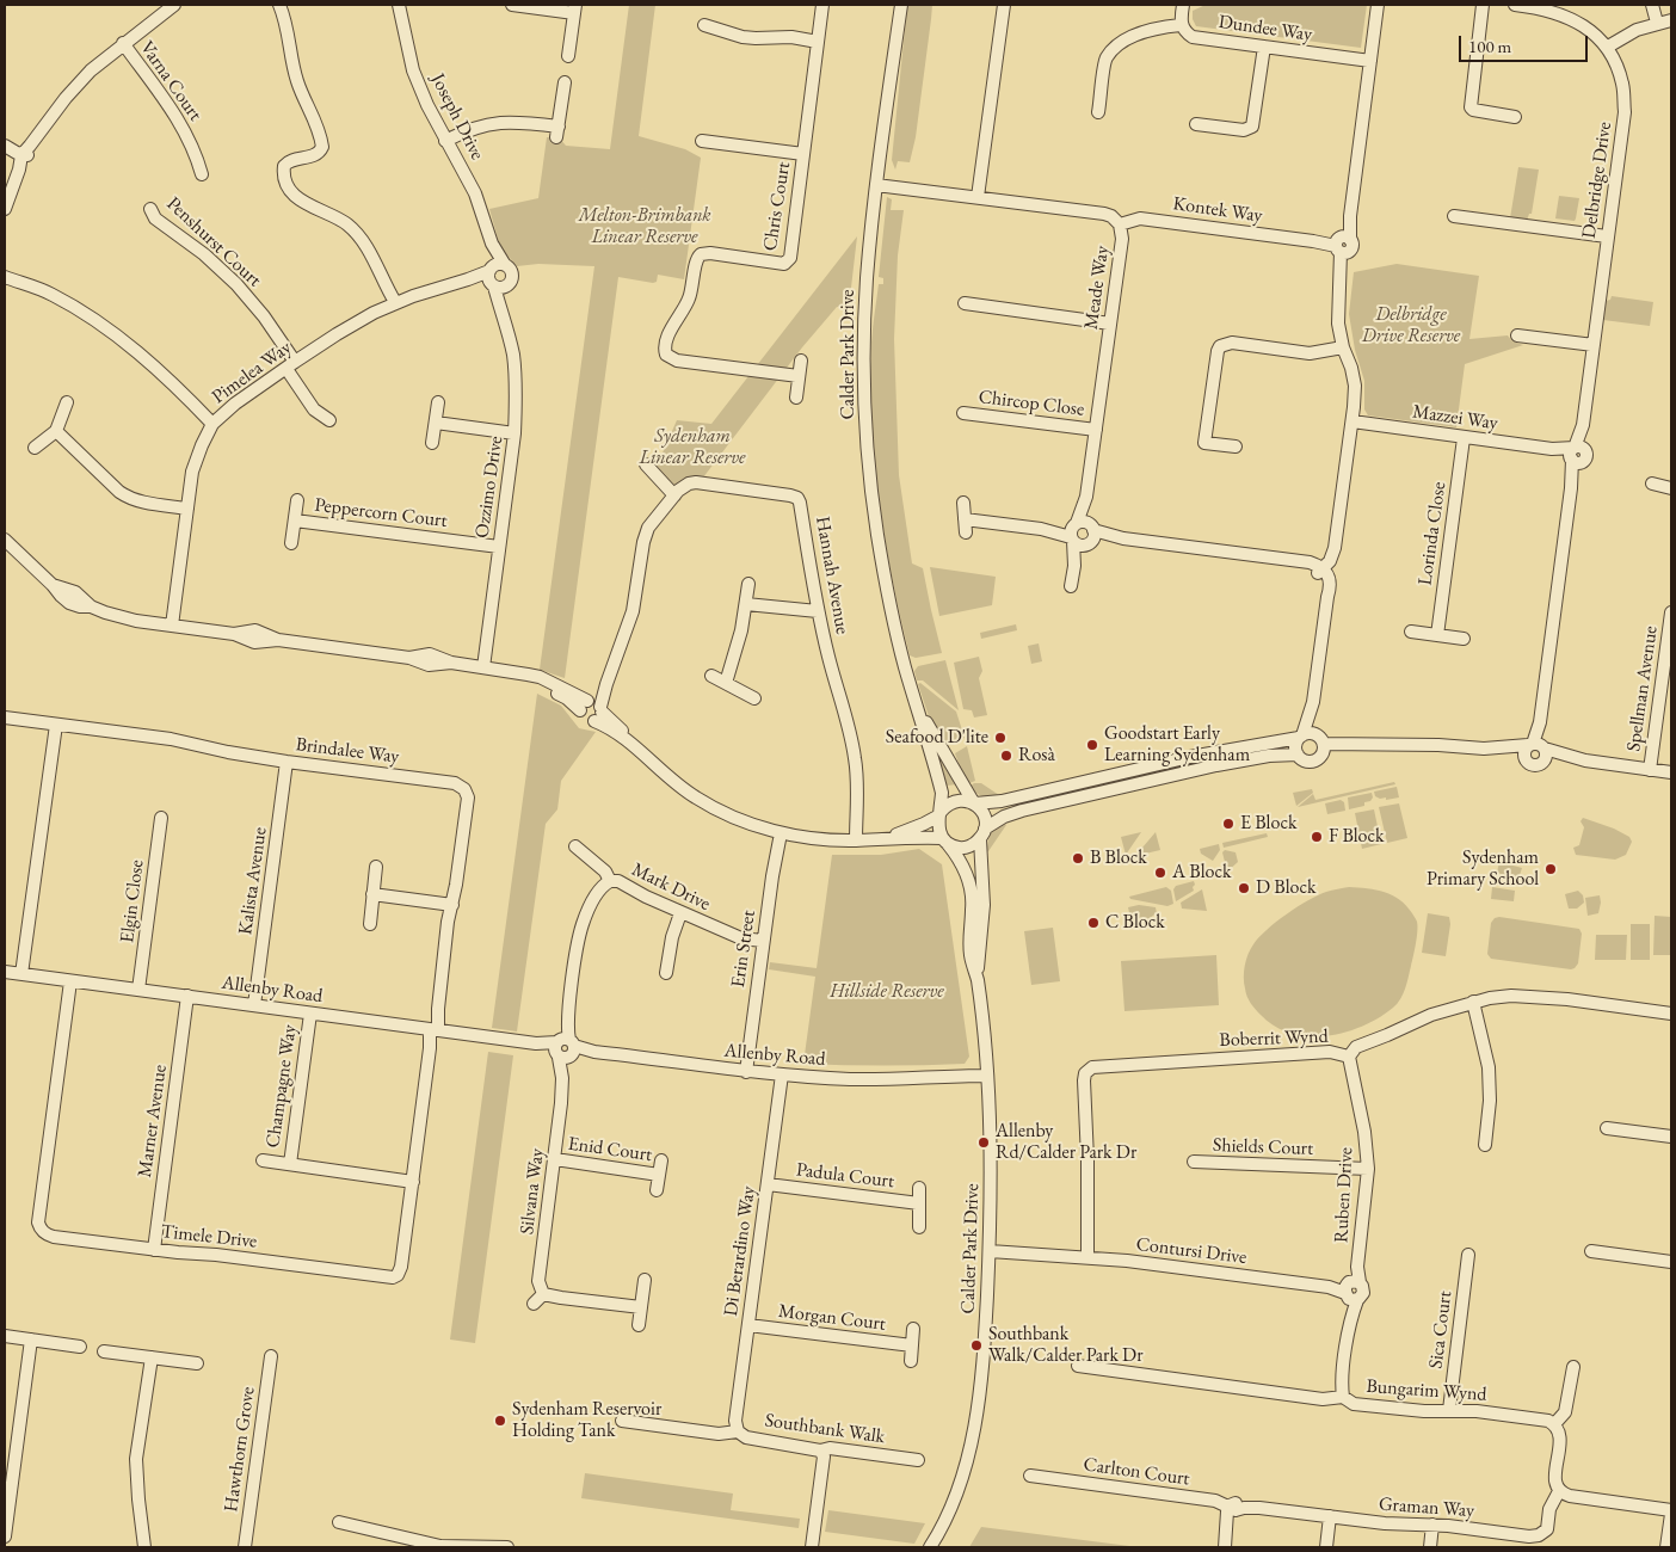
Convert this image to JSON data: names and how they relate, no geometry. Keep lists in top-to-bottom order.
{
  "streets": {
    "street": [
      "Dundee Way",
      "Varna Court",
      "Joseph Drive",
      "Delbridge Drive",
      "Chris Court",
      "Kontek Way",
      "Penshurst Court",
      "Meade Way",
      "Calder Park Drive",
      "Pimelea Way",
      "Chircop Close",
      "Mazzei Way",
      "Ozzimo Drive",
      "Peppercorn Court",
      "Lorinda Close",
      "Hannah Avenue",
      "Spellman Avenue",
      "Brindalee Way",
      "Kalista Avenue",
      "Mark Drive",
      "Elgin Close",
      "Erin Street",
      "Allenby Road",
      "Boberrit Wynd",
      "Champagne Way",
      "Marner Avenue",
      "Shields Court",
      "Enid Court",
      "Padula Court",
      "Silvana Way",
      "Ruben Drive",
      "Timele Drive",
      "Di Berardino Way",
      "Contursi Drive",
      "Morgan Court",
      "Sica Court",
      "Bungarim Wynd",
      "Southbank Walk",
      "Hawthorn Grove",
      "Carlton Court",
      "Graman Way"
    ]
  },
  "crossings": [
    ["Joseph Drive", "Pimelea Way"],
    ["Joseph Drive", "Ozzimo Drive"],
    ["Delbridge Drive", "Mazzei Way"],
    ["Kontek Way", "Meade Way"],
    ["Penshurst Court", "Pimelea Way"],
    ["Meade Way", "Calder Park Drive"],
    ["Meade Way", "Chircop Close"],
    ["Calder Park Drive", "Allenby Road"],
    ["Calder Park Drive", "Contursi Drive"],
    ["Pimelea Way", "Ozzimo Drive"],
    ["Mazzei Way", "Lorinda Close"],
    ["Ozzimo Drive", "Peppercorn Court"],
    ["Brindalee Way", "Kalista Avenue"],
    ["Brindalee Way", "Allenby Road"],
    ["Brindalee Way", "Timele Drive"],
    ["Kalista Avenue", "Allenby Road"],
    ["Mark Drive", "Erin Street"],
    ["Mark Drive", "Silvana Way"],
    ["Elgin Close", "Allenby Road"],
    ["Erin Street", "Allenby Road"],
    ["Allenby Road", "Champagne Way"],
    ["Allenby Road", "Marner Avenue"],
    ["Allenby Road", "Silvana Way"],
    ["Allenby Road", "Timele Drive"],
    ["Allenby Road", "Di Berardino Way"],
    ["Boberrit Wynd", "Ruben Drive"],
    ["Boberrit Wynd", "Contursi Drive"],
    ["Marner Avenue", "Timele Drive"],
    ["Shields Court", "Ruben Drive"],
    ["Enid Court", "Silvana Way"],
    ["Padula Court", "Di Berardino Way"],
    ["Ruben Drive", "Contursi Drive"],
    ["Di Berardino Way", "Morgan Court"],
    ["Di Berardino Way", "Southbank Walk"],
    ["Sica Court", "Bungarim Wynd"],
    ["Carlton Court", "Graman Way"]
  ],
  "parks": [
    "Melton-Brimbank Linear Reserve",
    "Delbridge Drive Reserve",
    "Sydenham Linear Reserve",
    "Hillside Reserve"
  ],
  "places": [
    "Seafood D'lite",
    "Goodstart Early Learning Sydenham",
    "Rosà",
    "E Block",
    "F Block",
    "B Block",
    "Sydenham Primary School",
    "A Block",
    "D Block",
    "C Block",
    "Allenby Rd/Calder Park Dr",
    "Southbank Walk/Calder Park Dr",
    "Sydenham Reservoir Holding Tank"
  ],
  "scale_bar": "100 m"
}
